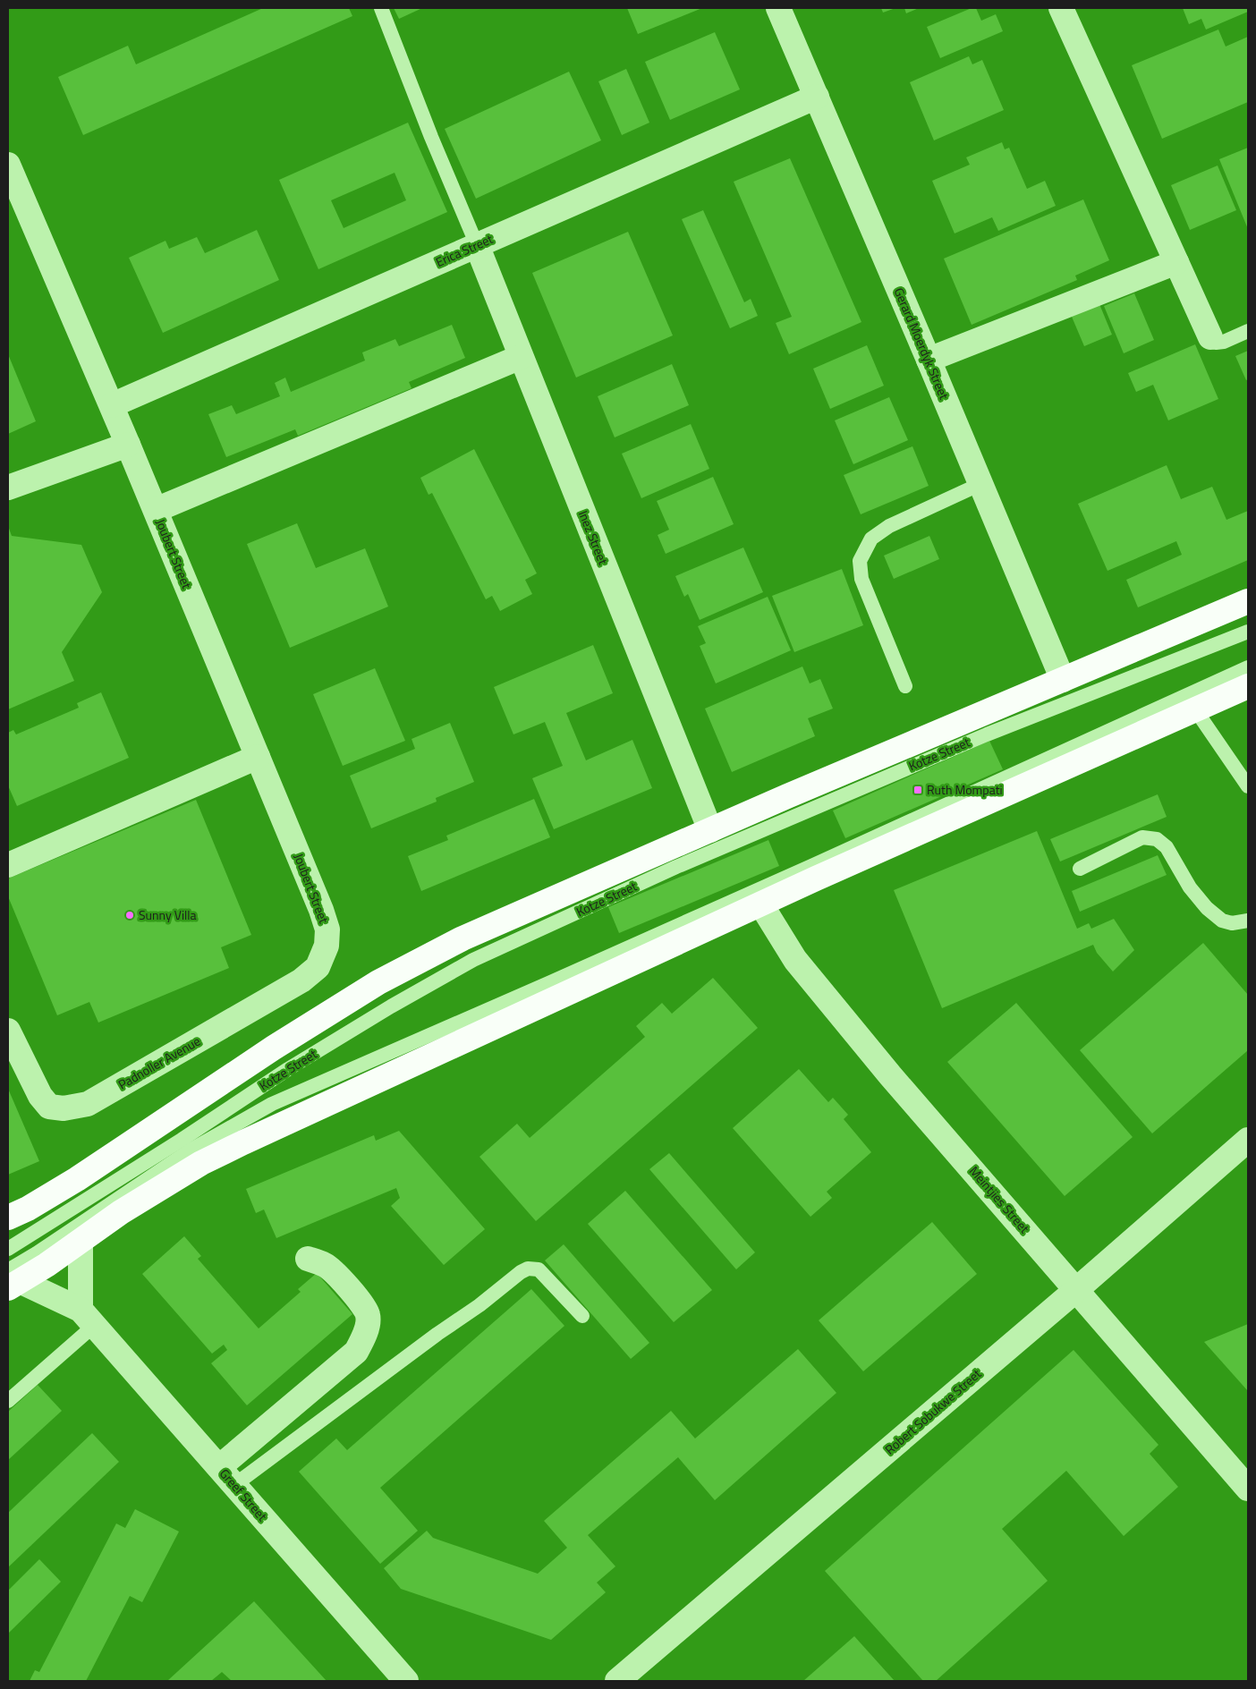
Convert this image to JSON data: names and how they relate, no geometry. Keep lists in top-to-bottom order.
{
  "streets": {
    "main road": ["Kotze Street"],
    "street": [
      "Erica Street",
      "Gerard Moerdyk Street",
      "Inez Street",
      "Joubert Street",
      "Padnoller Avenue",
      "Meintjies Street",
      "Robert Sobukwe Street",
      "Greef Street"
    ]
  },
  "crossings": [
    ["Erica Street", "Gerard Moerdyk Street"],
    ["Erica Street", "Inez Street"],
    ["Erica Street", "Joubert Street"],
    ["Gerard Moerdyk Street", "Kotze Street"],
    ["Inez Street", "Kotze Street"],
    ["Joubert Street", "Padnoller Avenue"],
    ["Kotze Street", "Greef Street"],
    ["Meintjies Street", "Robert Sobukwe Street"]
  ],
  "places": {
    "transit": ["Ruth Mompati"],
    "other": ["Sunny Villa"]
  }
}
